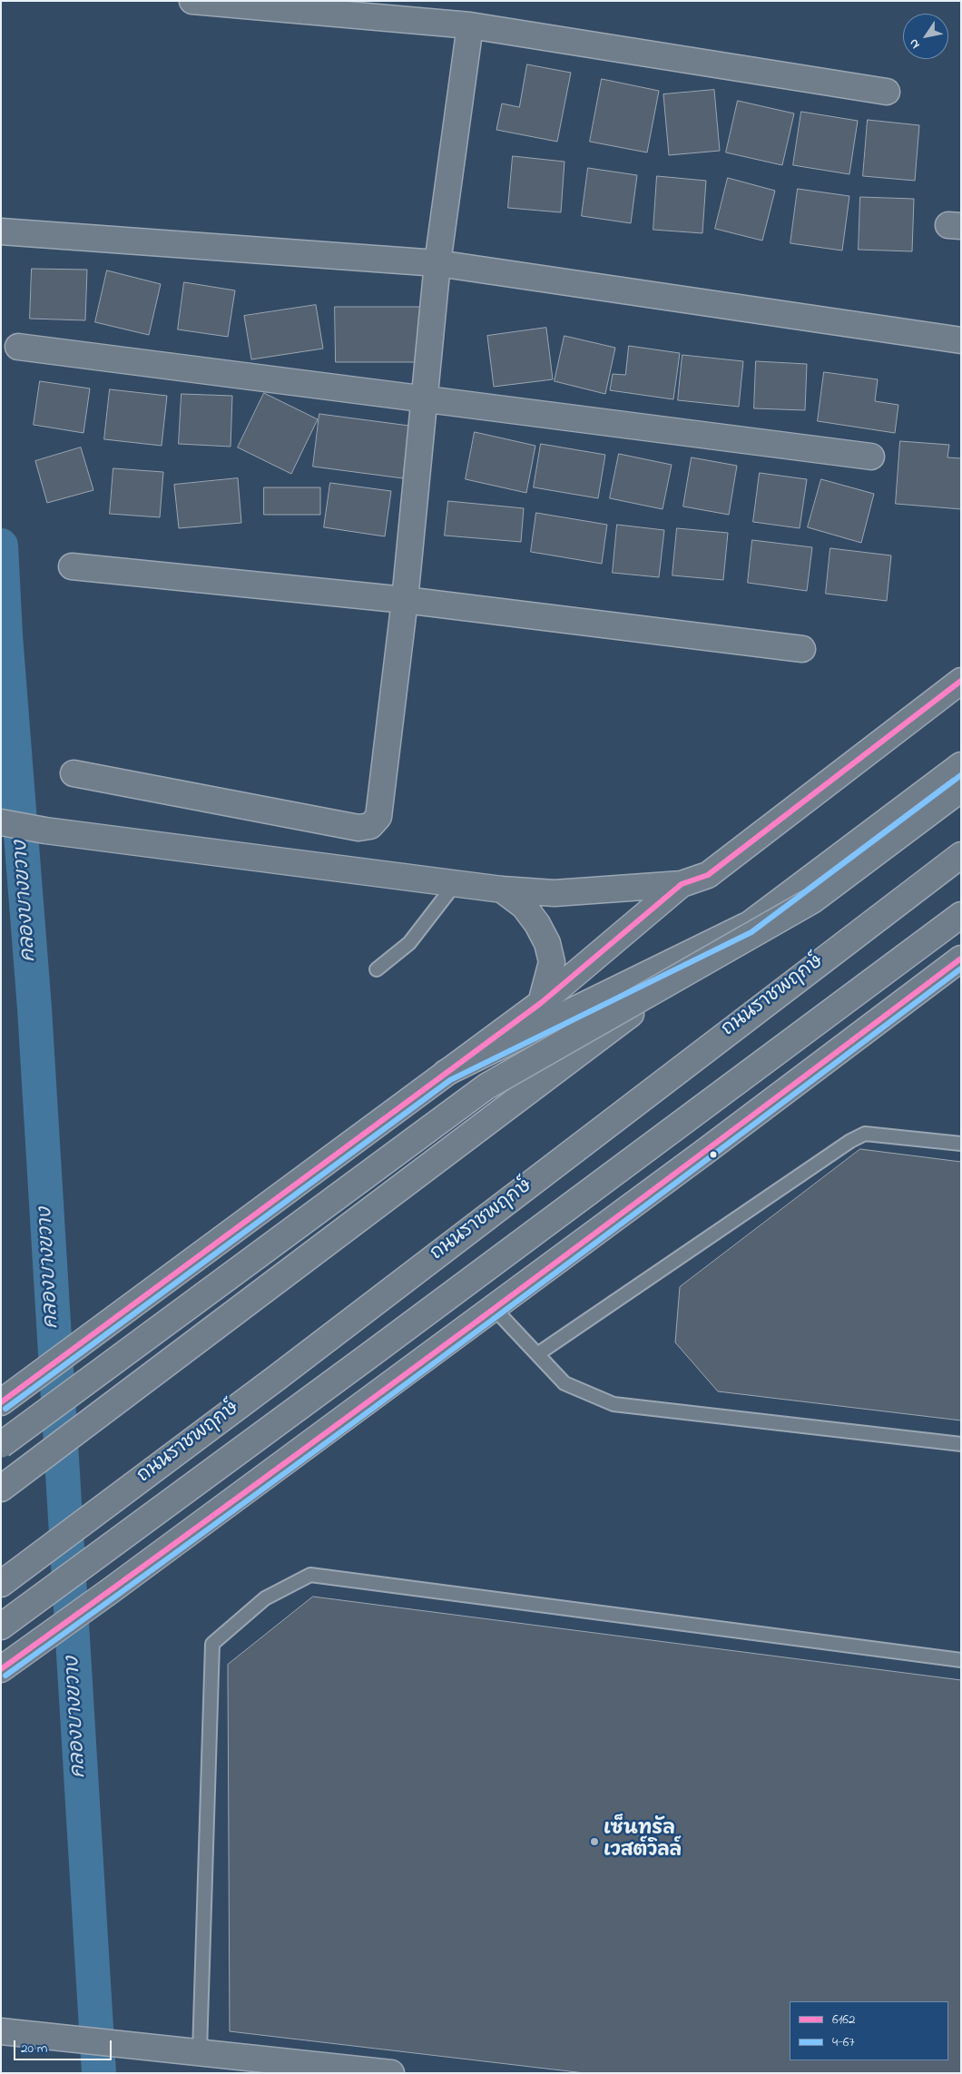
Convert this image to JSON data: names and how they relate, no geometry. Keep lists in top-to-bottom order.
{
  "streets": {
    "main road": ["ถนนราชพฤกษ์"]
  },
  "water": ["คลองบางขวาง"],
  "places": ["เซ็นทรัล เวสต์วิลล์"],
  "lines": ["transit line 6162", "transit line 4-67"],
  "legend": ["6162", "4-67"],
  "scale_bar": "20 m",
  "north": "bottom left"
}
